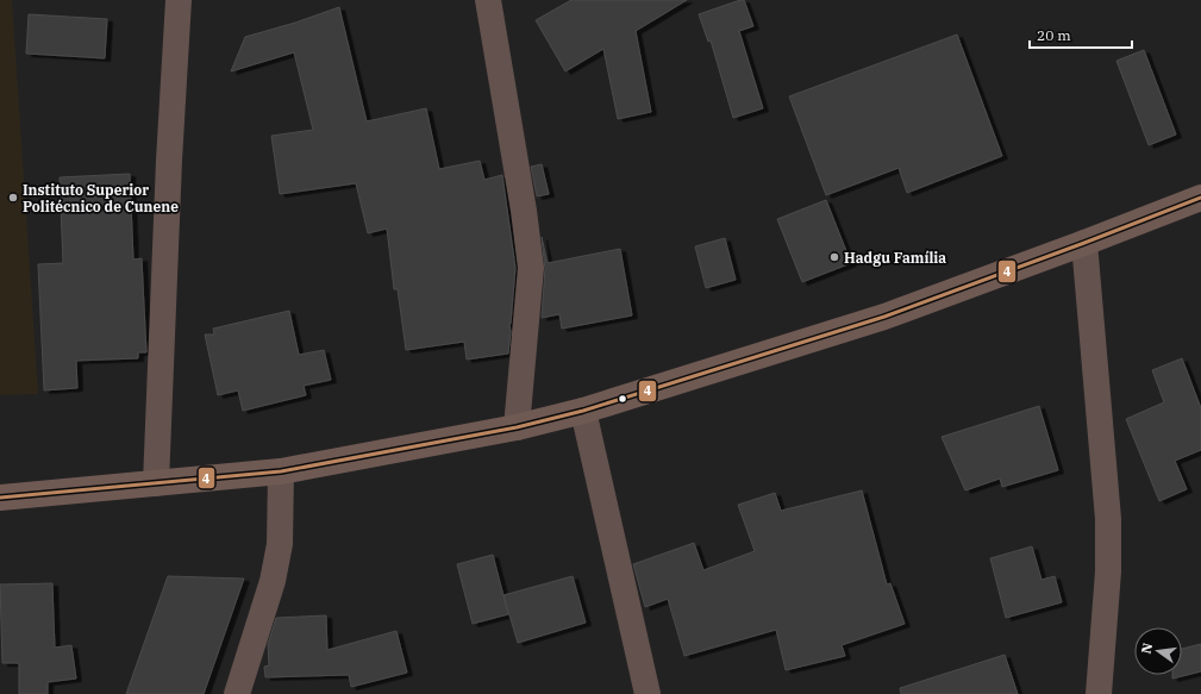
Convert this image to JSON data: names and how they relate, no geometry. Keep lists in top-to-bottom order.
{
  "places": ["Instituto Superior Politécnico de Cunene", "Hadgu Família"],
  "lines": ["transit line 4"],
  "scale_bar": "20 m",
  "north": "left"
}
